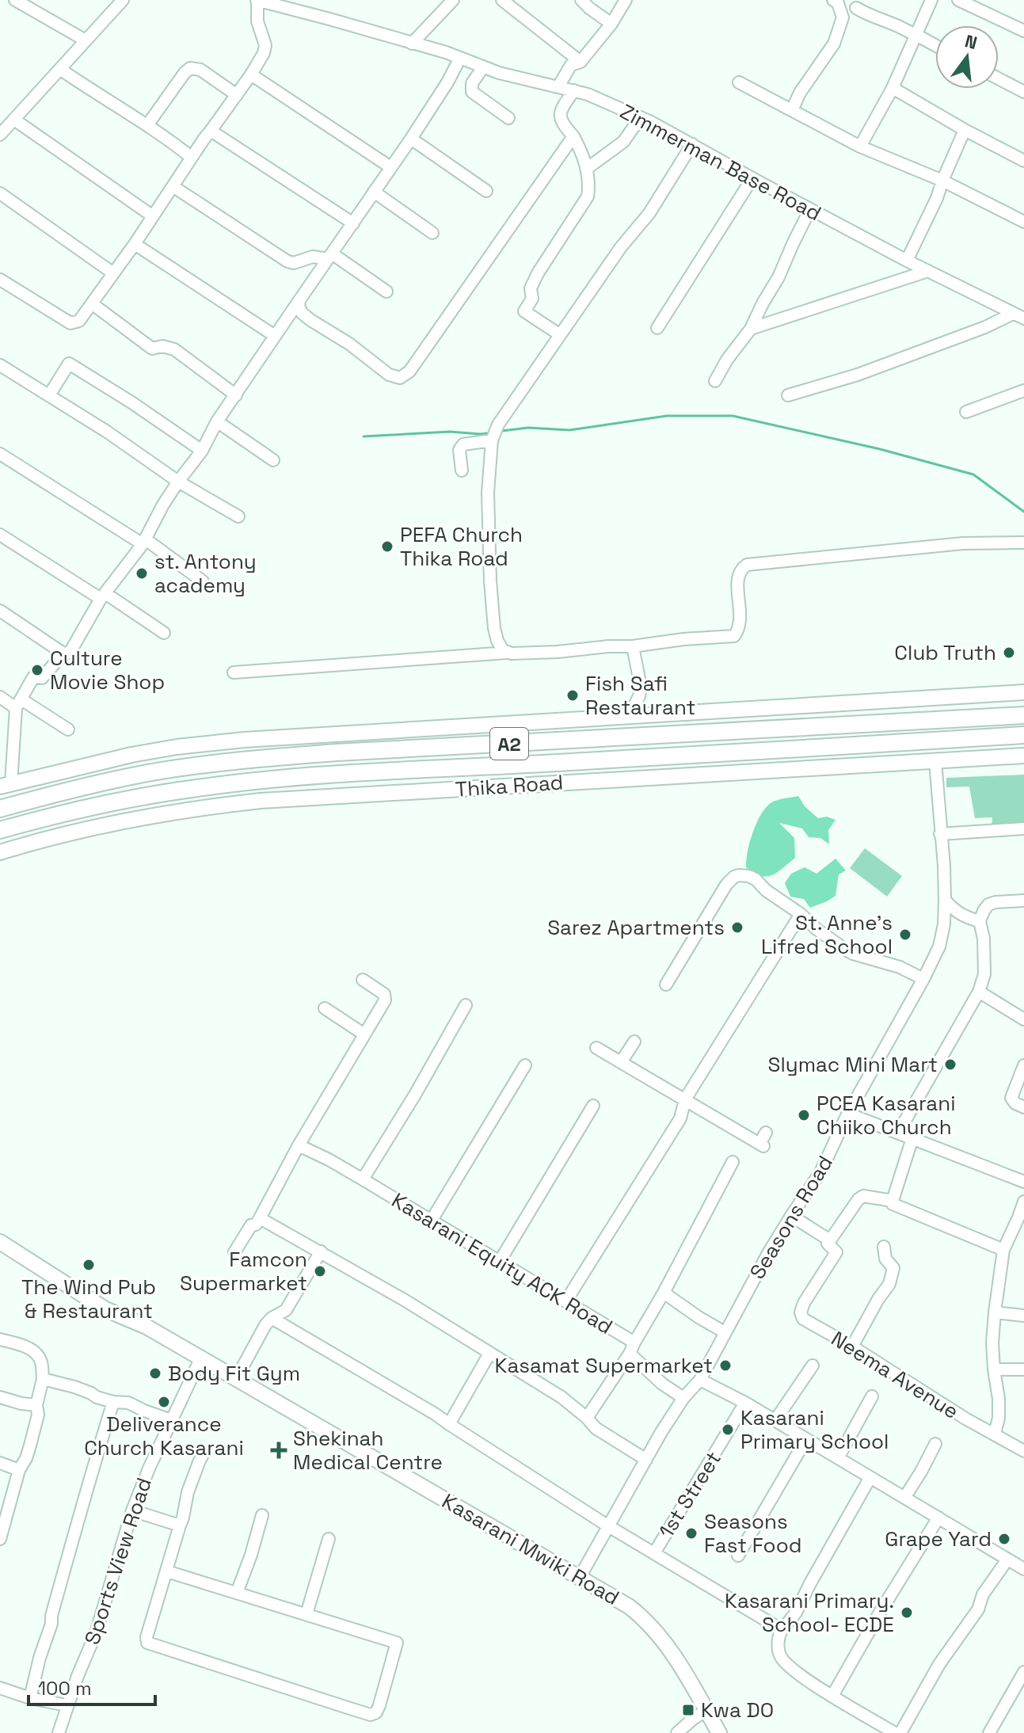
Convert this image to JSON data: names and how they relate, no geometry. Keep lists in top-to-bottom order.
{
  "streets": {
    "highway": ["A2", "Thika Road"],
    "main road": ["Kasarani Mwiki Road"],
    "street": [
      "Zimmerman Base Road",
      "Seasons Road",
      "Kasarani Equity ACK Road",
      "Neema Avenue",
      "1st Street",
      "Sports View Road"
    ]
  },
  "crossings": [
    ["Thika Road", "Seasons Road"],
    ["Seasons Road", "Kasarani Equity ACK Road"],
    ["Seasons Road", "Kasarani Mwiki Road"],
    ["Kasarani Mwiki Road", "Sports View Road"]
  ],
  "places": {
    "other": [
      "PEFA Church Thika Road",
      "st. Antony academy",
      "Club Truth",
      "Culture Movie Shop",
      "Fish Safi Restaurant",
      "Sarez Apartments",
      "St. Anne's Lifred School",
      "Slymac Mini Mart",
      "PCEA Kasarani Chiiko Church",
      "The Wind Pub & Restaurant",
      "Famcon Supermarket",
      "Kasamat Supermarket",
      "Body Fit Gym",
      "Deliverance Church Kasarani",
      "Kasarani Primary School",
      "Seasons Fast Food",
      "Grape Yard",
      "Kasarani Primary. School- ECDE"
    ],
    "health": ["Shekinah Medical Centre"],
    "transit": ["Kwa DO"]
  },
  "scale_bar": "100 m",
  "north": "top"
}
